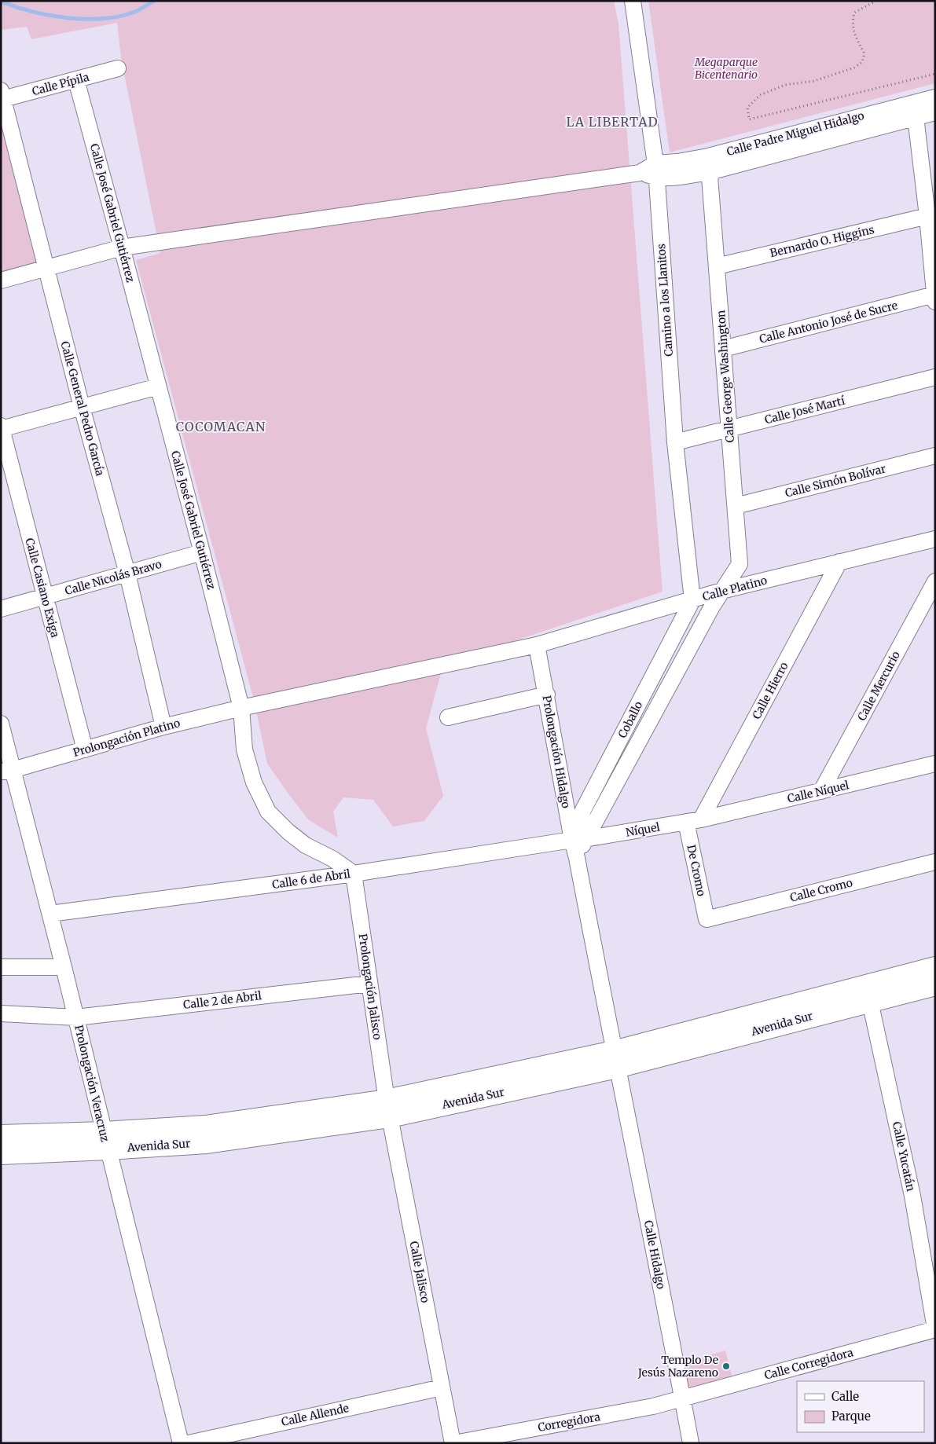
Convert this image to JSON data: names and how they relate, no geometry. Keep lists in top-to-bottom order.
{
  "streets": {
    "main road": ["Avenida Sur"],
    "street": [
      "Calle Pípila",
      "Calle Padre Miguel Hidalgo",
      "Calle José Gabriel Gutiérrez",
      "Bernardo O. Higgins",
      "Camino a los Llanitos",
      "Calle Antonio José de Sucre",
      "Calle George Washington",
      "Calle General Pedro García",
      "Calle José Martí",
      "Calle Simón Bolívar",
      "Calle Nicolás Bravo",
      "Calle Casiano Exiga",
      "Calle Platino",
      "Calle Mercurio",
      "Calle Hierro",
      "Coballo",
      "Prolongación Platino",
      "Prolongación Hidalgo",
      "Calle Níquel",
      "Níquel",
      "De Cromo",
      "Calle 6 de Abril",
      "Calle Cromo",
      "Prolongación Jalisco",
      "Calle 2 de Abril",
      "Prolongación Veracruz",
      "Calle Yucatán",
      "Calle Hidalgo",
      "Calle Jalisco",
      "Calle Corregidora",
      "Calle Allende",
      "Corregidora"
    ]
  },
  "crossings": [
    ["Calle Pípila", "Calle José Gabriel Gutiérrez"],
    ["Calle Pípila", "Calle General Pedro García"],
    ["Calle Padre Miguel Hidalgo", "Calle José Gabriel Gutiérrez"],
    ["Calle Padre Miguel Hidalgo", "Camino a los Llanitos"],
    ["Calle Padre Miguel Hidalgo", "Calle George Washington"],
    ["Calle José Gabriel Gutiérrez", "Calle Nicolás Bravo"],
    ["Calle José Gabriel Gutiérrez", "Calle Platino"],
    ["Calle José Gabriel Gutiérrez", "Prolongación Platino"],
    ["Calle José Gabriel Gutiérrez", "Calle 6 de Abril"],
    ["Calle José Gabriel Gutiérrez", "Prolongación Jalisco"],
    ["Bernardo O. Higgins", "Calle George Washington"],
    ["Camino a los Llanitos", "Calle José Martí"],
    ["Camino a los Llanitos", "Calle Platino"],
    ["Camino a los Llanitos", "Coballo"],
    ["Calle Antonio José de Sucre", "Calle George Washington"],
    ["Calle George Washington", "Calle José Martí"],
    ["Calle George Washington", "Calle Simón Bolívar"],
    ["Calle George Washington", "Calle Platino"],
    ["Calle George Washington", "Coballo"],
    ["Calle General Pedro García", "Calle Nicolás Bravo"],
    ["Calle General Pedro García", "Prolongación Platino"],
    ["Calle Nicolás Bravo", "Calle Casiano Exiga"],
    ["Calle Casiano Exiga", "Prolongación Platino"],
    ["Calle Platino", "Calle Hierro"],
    ["Calle Platino", "Coballo"],
    ["Calle Platino", "Prolongación Platino"],
    ["Calle Platino", "Prolongación Hidalgo"],
    ["Calle Mercurio", "Calle Níquel"],
    ["Calle Hierro", "Calle Níquel"],
    ["Calle Hierro", "Níquel"],
    ["Calle Hierro", "De Cromo"],
    ["Coballo", "Prolongación Hidalgo"],
    ["Coballo", "Níquel"],
    ["Coballo", "Calle 6 de Abril"],
    ["Prolongación Platino", "Prolongación Veracruz"],
    ["Prolongación Hidalgo", "Níquel"],
    ["Prolongación Hidalgo", "Calle 6 de Abril"],
    ["Prolongación Hidalgo", "Avenida Sur"],
    ["Prolongación Hidalgo", "Calle Hidalgo"],
    ["Calle Níquel", "Níquel"],
    ["Calle Níquel", "De Cromo"],
    ["Níquel", "De Cromo"],
    ["Níquel", "Calle 6 de Abril"],
    ["De Cromo", "Calle Cromo"],
    ["Calle 6 de Abril", "Prolongación Jalisco"],
    ["Calle 6 de Abril", "Prolongación Veracruz"],
    ["Prolongación Jalisco", "Calle 2 de Abril"],
    ["Prolongación Jalisco", "Avenida Sur"],
    ["Prolongación Jalisco", "Calle Jalisco"],
    ["Calle 2 de Abril", "Prolongación Veracruz"],
    ["Avenida Sur", "Prolongación Veracruz"],
    ["Avenida Sur", "Calle Yucatán"],
    ["Avenida Sur", "Calle Hidalgo"],
    ["Avenida Sur", "Calle Jalisco"],
    ["Calle Yucatán", "Calle Corregidora"],
    ["Calle Hidalgo", "Calle Corregidora"],
    ["Calle Hidalgo", "Corregidora"],
    ["Calle Jalisco", "Calle Allende"],
    ["Calle Jalisco", "Corregidora"],
    ["Calle Corregidora", "Corregidora"]
  ],
  "districts": ["LA LIBERTAD", "COCOMACAN"],
  "parks": ["Megaparque Bicentenario"],
  "places": ["Templo De Jesús Nazareno"],
  "legend": ["Calle", "Parque"]
}
